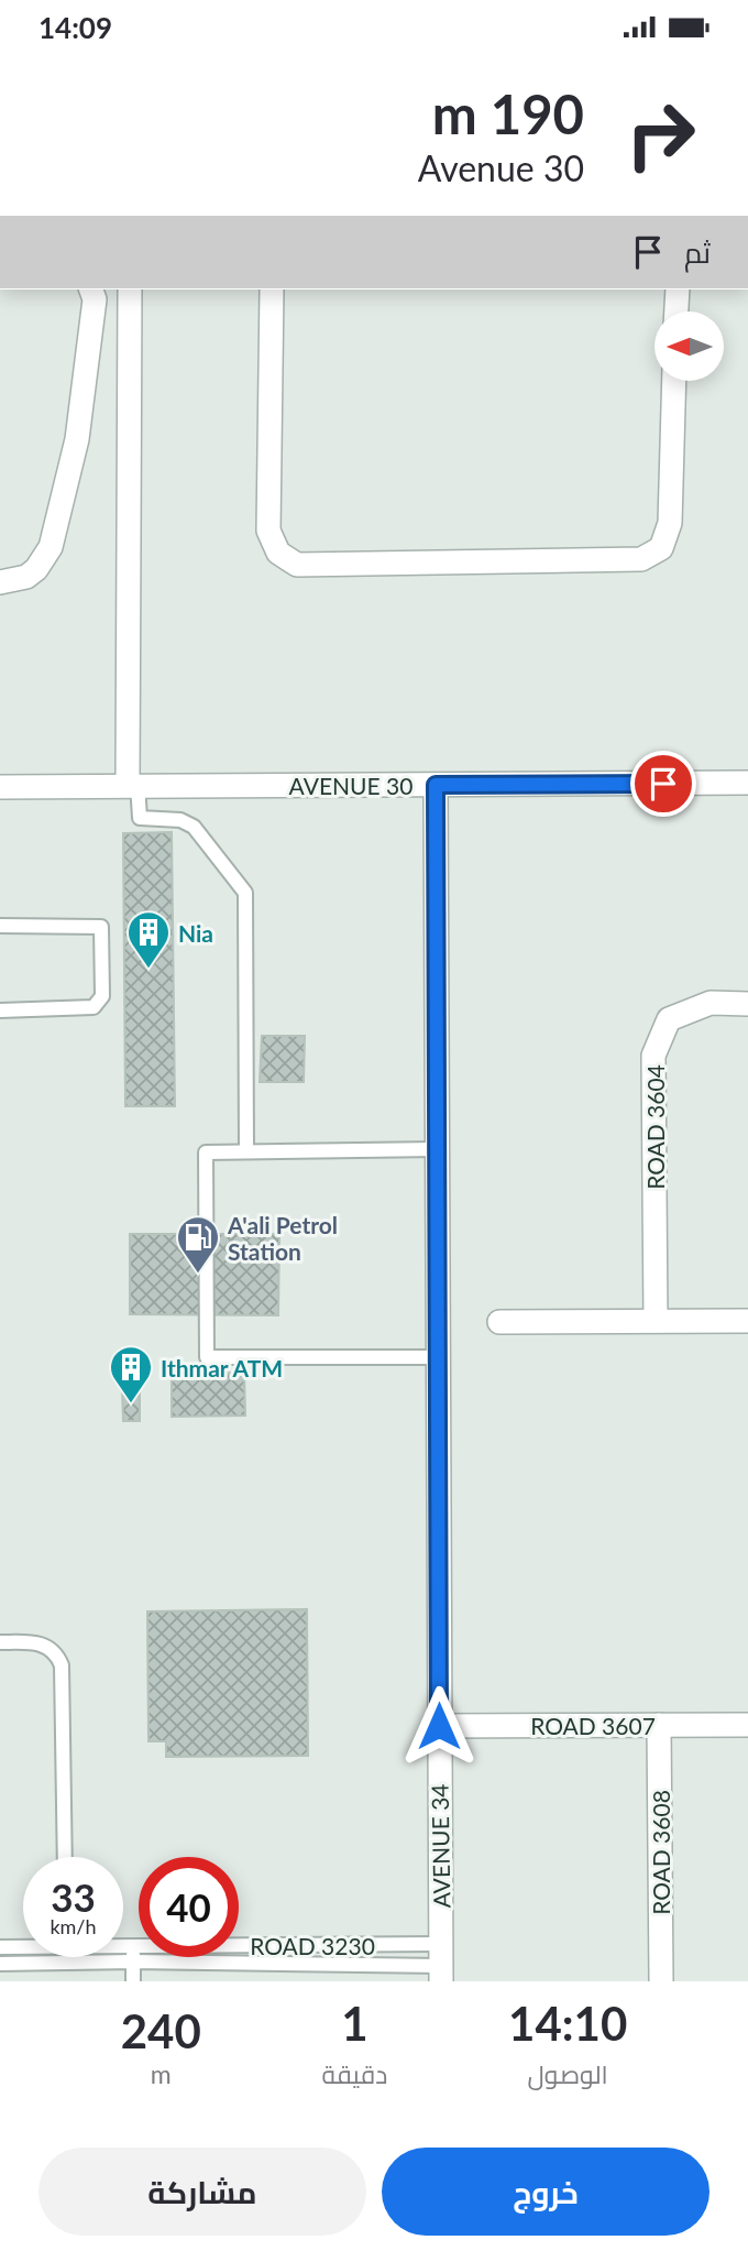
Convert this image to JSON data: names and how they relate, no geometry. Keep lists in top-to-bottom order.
{
  "streets": {
    "street": [
      "AVENUE 30",
      "ROAD 3604",
      "ROAD 3607",
      "AVENUE 34",
      "ROAD 3608"
    ],
    "lane": ["ROAD 3230"]
  },
  "crossings": [
    ["AVENUE 30", "AVENUE 34"],
    ["ROAD 3607", "AVENUE 34"],
    ["ROAD 3607", "ROAD 3608"],
    ["AVENUE 34", "ROAD 3230"]
  ],
  "places": {
    "building": ["Nia", "Ithmar ATM"],
    "fuel station": ["A'ali Petrol Station"]
  },
  "north": "left",
  "page": {
    "status": "14:09",
    "turn": ["190 m", "Avenue 30"],
    "then": "ثم",
    "speed": "33 km/h",
    "limit": "40",
    "eta": [
      "14:10",
      "الوصول",
      "1",
      "دقيقة",
      "240",
      "m"
    ],
    "buttons": ["خروج", "مشاركة"]
  }
}
